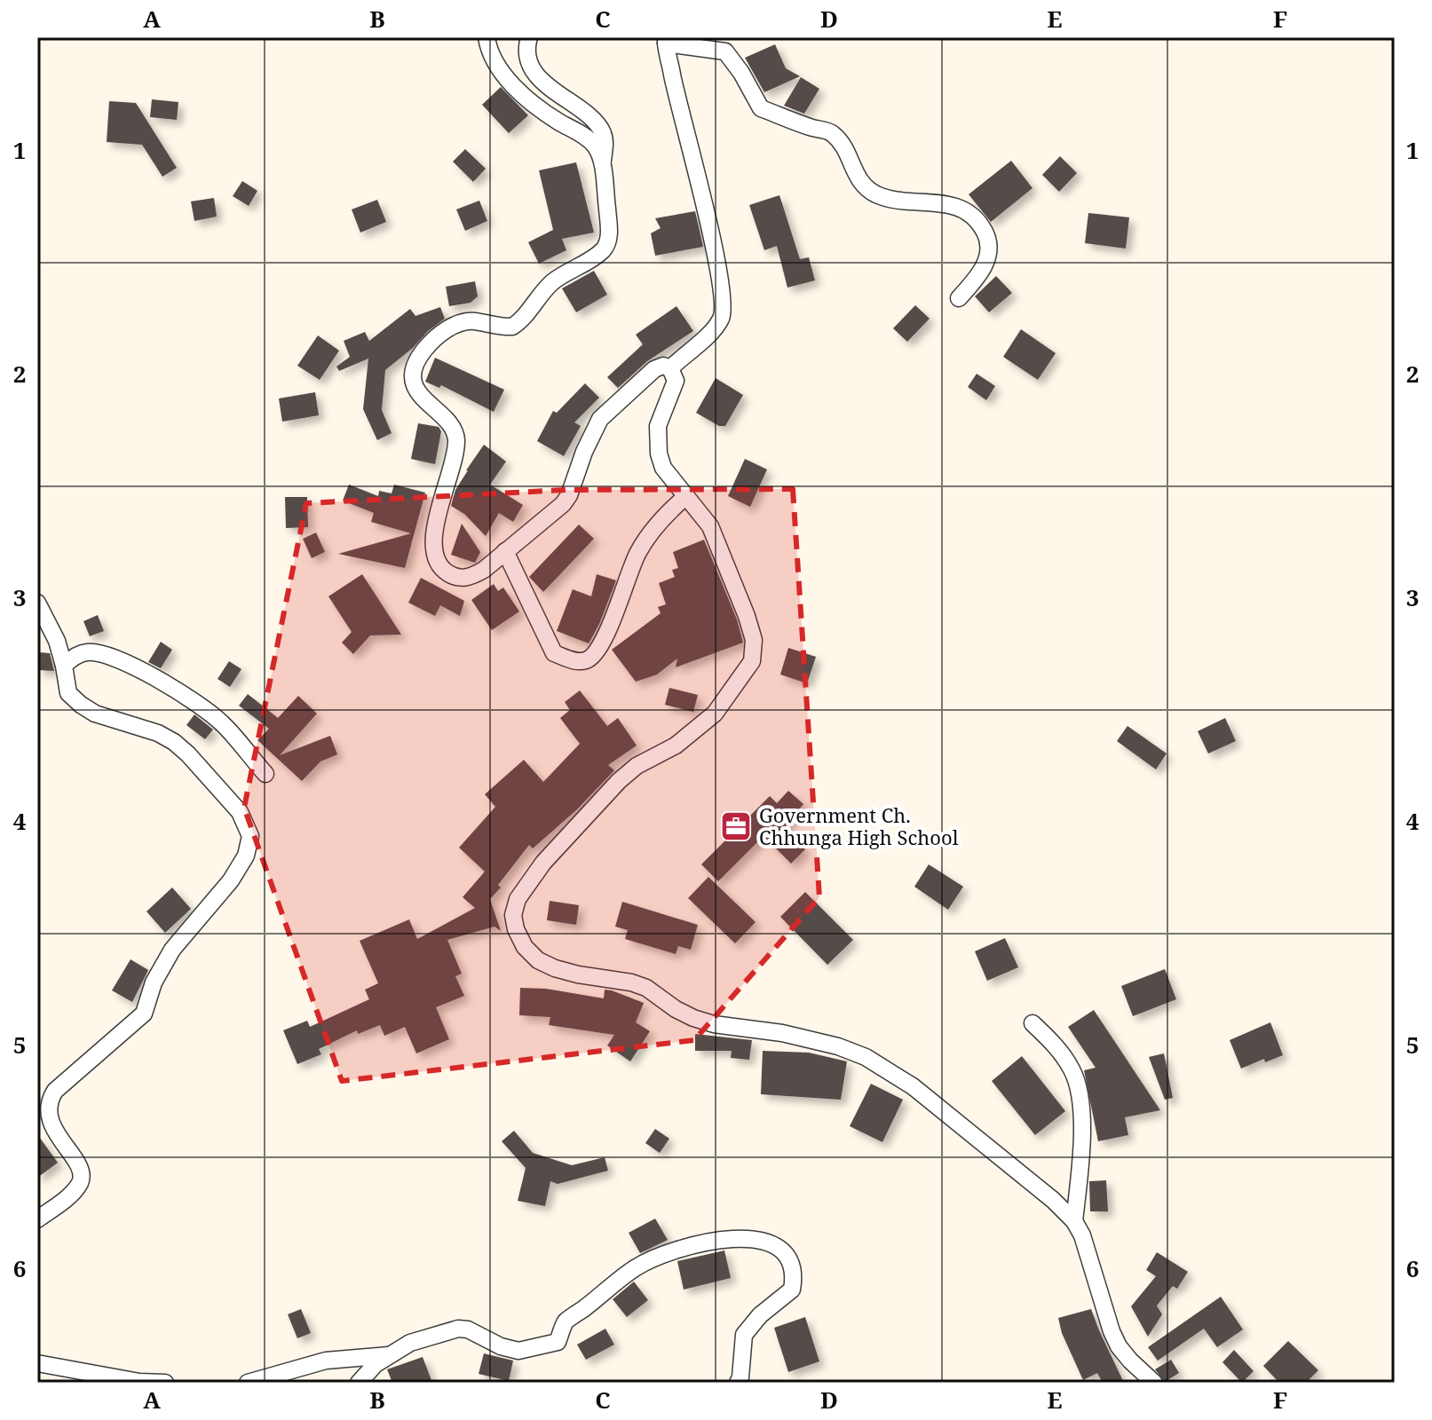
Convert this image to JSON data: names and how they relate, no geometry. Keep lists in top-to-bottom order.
{
  "places": {
    "office": ["Government Ch. Chhunga High School"]
  },
  "grid": {
    "columns": [
      "A",
      "B",
      "C",
      "D",
      "E",
      "F"
    ],
    "rows": [
      "1",
      "2",
      "3",
      "4",
      "5",
      "6"
    ]
  }
}
